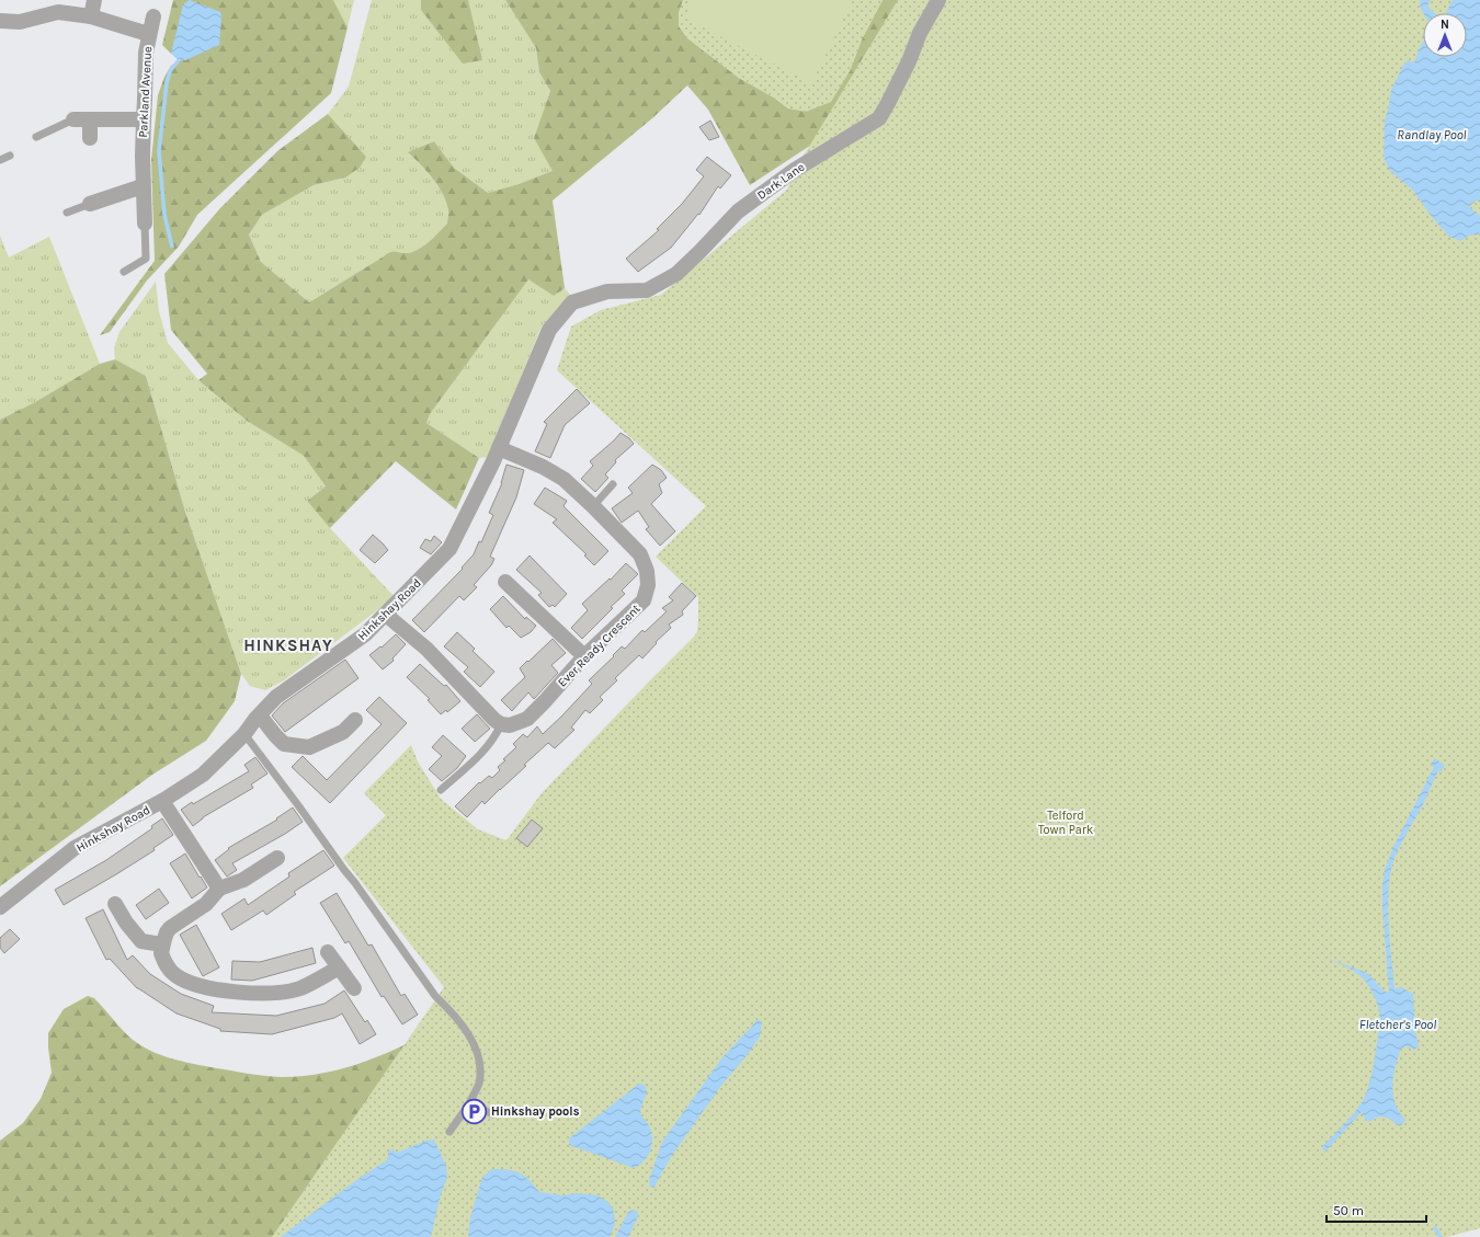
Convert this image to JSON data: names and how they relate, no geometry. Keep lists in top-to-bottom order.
{
  "streets": {
    "street": [
      "Parkland Avenue",
      "Dark Lane",
      "Hinkshay Road",
      "Ever Ready Crescent"
    ]
  },
  "crossings": [
    ["Dark Lane", "Hinkshay Road"],
    ["Hinkshay Road", "Ever Ready Crescent"]
  ],
  "districts": ["HINKSHAY"],
  "water": ["Randlay Pool", "Fletcher's Pool"],
  "parks": ["Telford Town Park"],
  "places": {
    "parking": ["Hinkshay pools"]
  },
  "scale_bar": "50 m",
  "north": "top"
}
